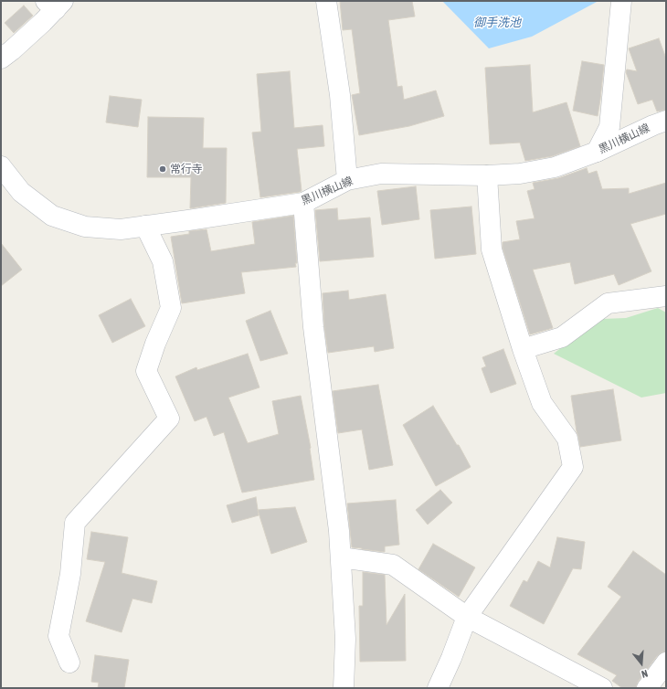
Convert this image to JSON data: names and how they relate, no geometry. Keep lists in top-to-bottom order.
{
  "streets": {
    "street": ["黒川横山線"]
  },
  "water": ["御手洗池"],
  "places": ["常行寺"],
  "north": "bottom"
}
